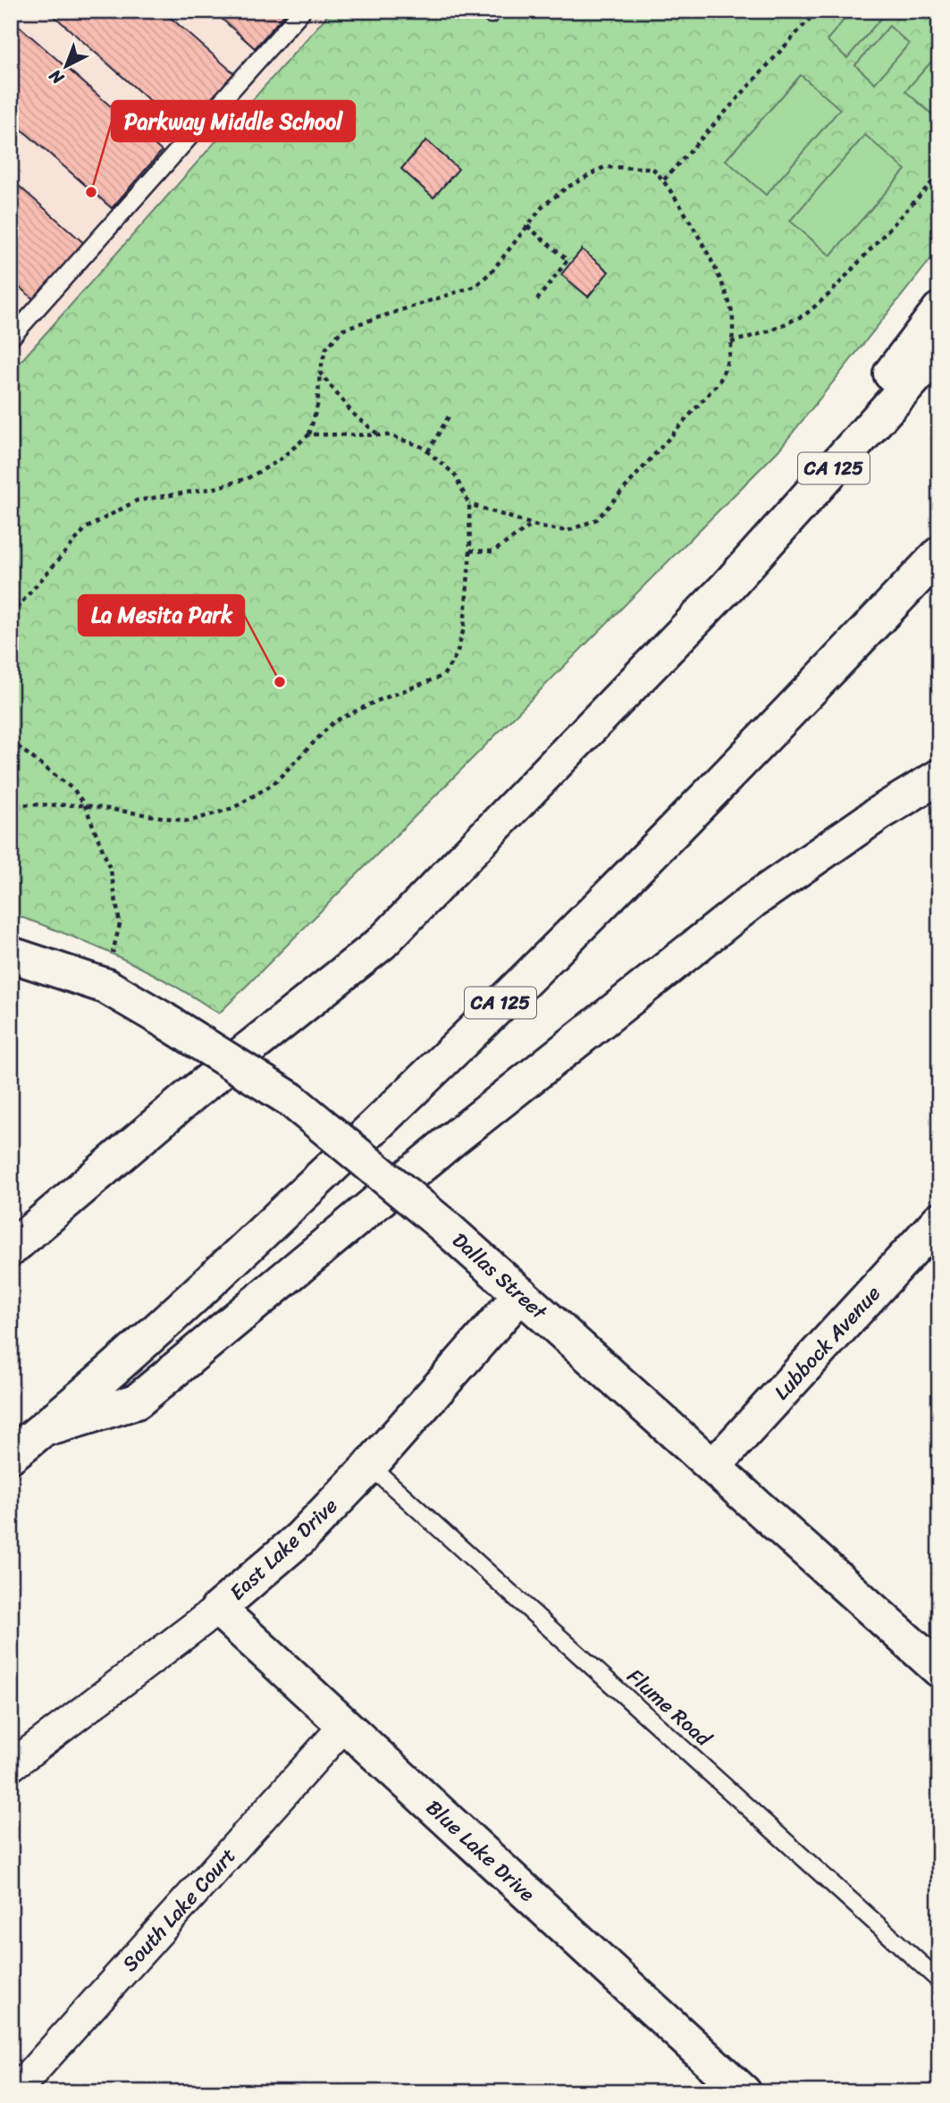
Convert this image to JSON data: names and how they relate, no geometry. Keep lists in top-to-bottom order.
{
  "streets": {
    "main road": [
      "CA 125",
      "Dallas Street",
      "Lubbock Avenue",
      "East Lake Drive",
      "Blue Lake Drive"
    ],
    "street": ["South Lake Court"],
    "lane": ["Flume Road"]
  },
  "crossings": [
    ["Dallas Street", "Lubbock Avenue"],
    ["Dallas Street", "East Lake Drive"],
    ["East Lake Drive", "Flume Road"],
    ["East Lake Drive", "Blue Lake Drive"],
    ["Blue Lake Drive", "South Lake Court"]
  ],
  "places": ["Parkway Middle School", "La Mesita Park"],
  "north": "bottom left"
}
